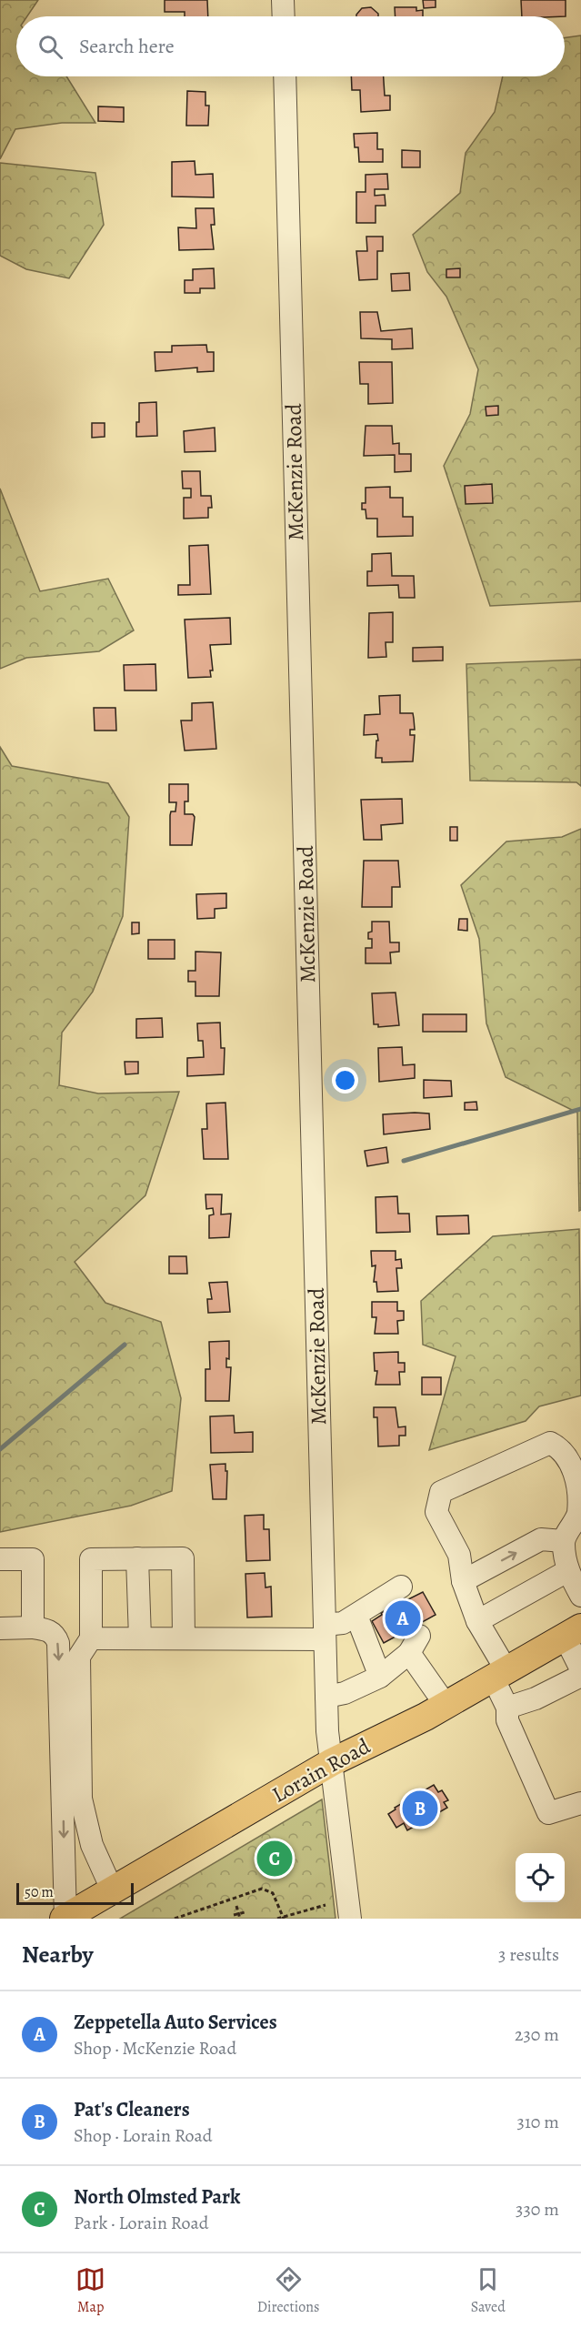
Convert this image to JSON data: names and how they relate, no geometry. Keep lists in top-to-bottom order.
{
  "streets": {
    "main road": ["Lorain Road"],
    "street": ["McKenzie Road"]
  },
  "crossings": [
    ["McKenzie Road", "Lorain Road"]
  ],
  "scale_bar": "50 m",
  "page": {
    "search": "Search here",
    "pins": ["A", "B", "C"],
    "scale": "50 m",
    "heading": ["Nearby", "3 results"],
    "list": [
      {
        "mark": "A",
        "name": "Zeppetella Auto Services",
        "note": "Shop · McKenzie Road",
        "value": "230 m"
      },
      {
        "mark": "B",
        "name": "Pat's Cleaners",
        "note": "Shop · Lorain Road",
        "value": "310 m"
      },
      {
        "mark": "C",
        "name": "North Olmsted Park",
        "note": "Park · Lorain Road",
        "value": "330 m"
      }
    ],
    "nav": ["Map", "Directions", "Saved"]
  }
}
